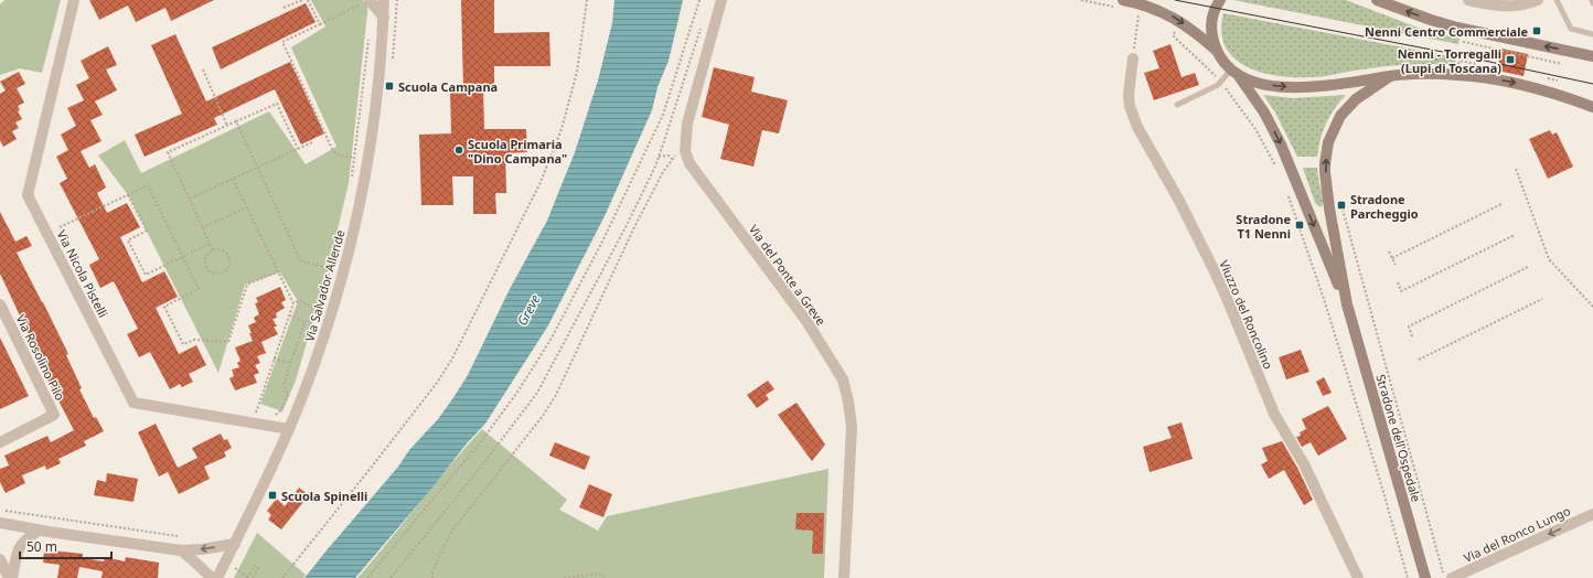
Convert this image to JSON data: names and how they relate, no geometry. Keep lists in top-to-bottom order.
{
  "streets": {
    "main road": ["Stradone dell'Ospedale"],
    "street": [
      "Via Nicola Pistelli",
      "Via del Ponte a Greve",
      "Via Salvador Allende",
      "Viuzzo del Roncolino",
      "Via Rosolino Pilo",
      "Via del Ronco Lungo"
    ]
  },
  "crossings": [
    ["Via Nicola Pistelli", "Via Salvador Allende"]
  ],
  "one_way": ["Via del Ronco Lungo"],
  "water": ["Greve"],
  "places": {
    "transit": [
      "Nenni Centro Commerciale",
      "Nenni - Torregalli (Lupi di Toscana)",
      "Scuola Campana",
      "Stradone Parcheggio",
      "Stradone T1 Nenni",
      "Scuola Spinelli"
    ],
    "other": ["Scuola Primaria \"Dino Campana\""]
  },
  "scale_bar": "50 m"
}
